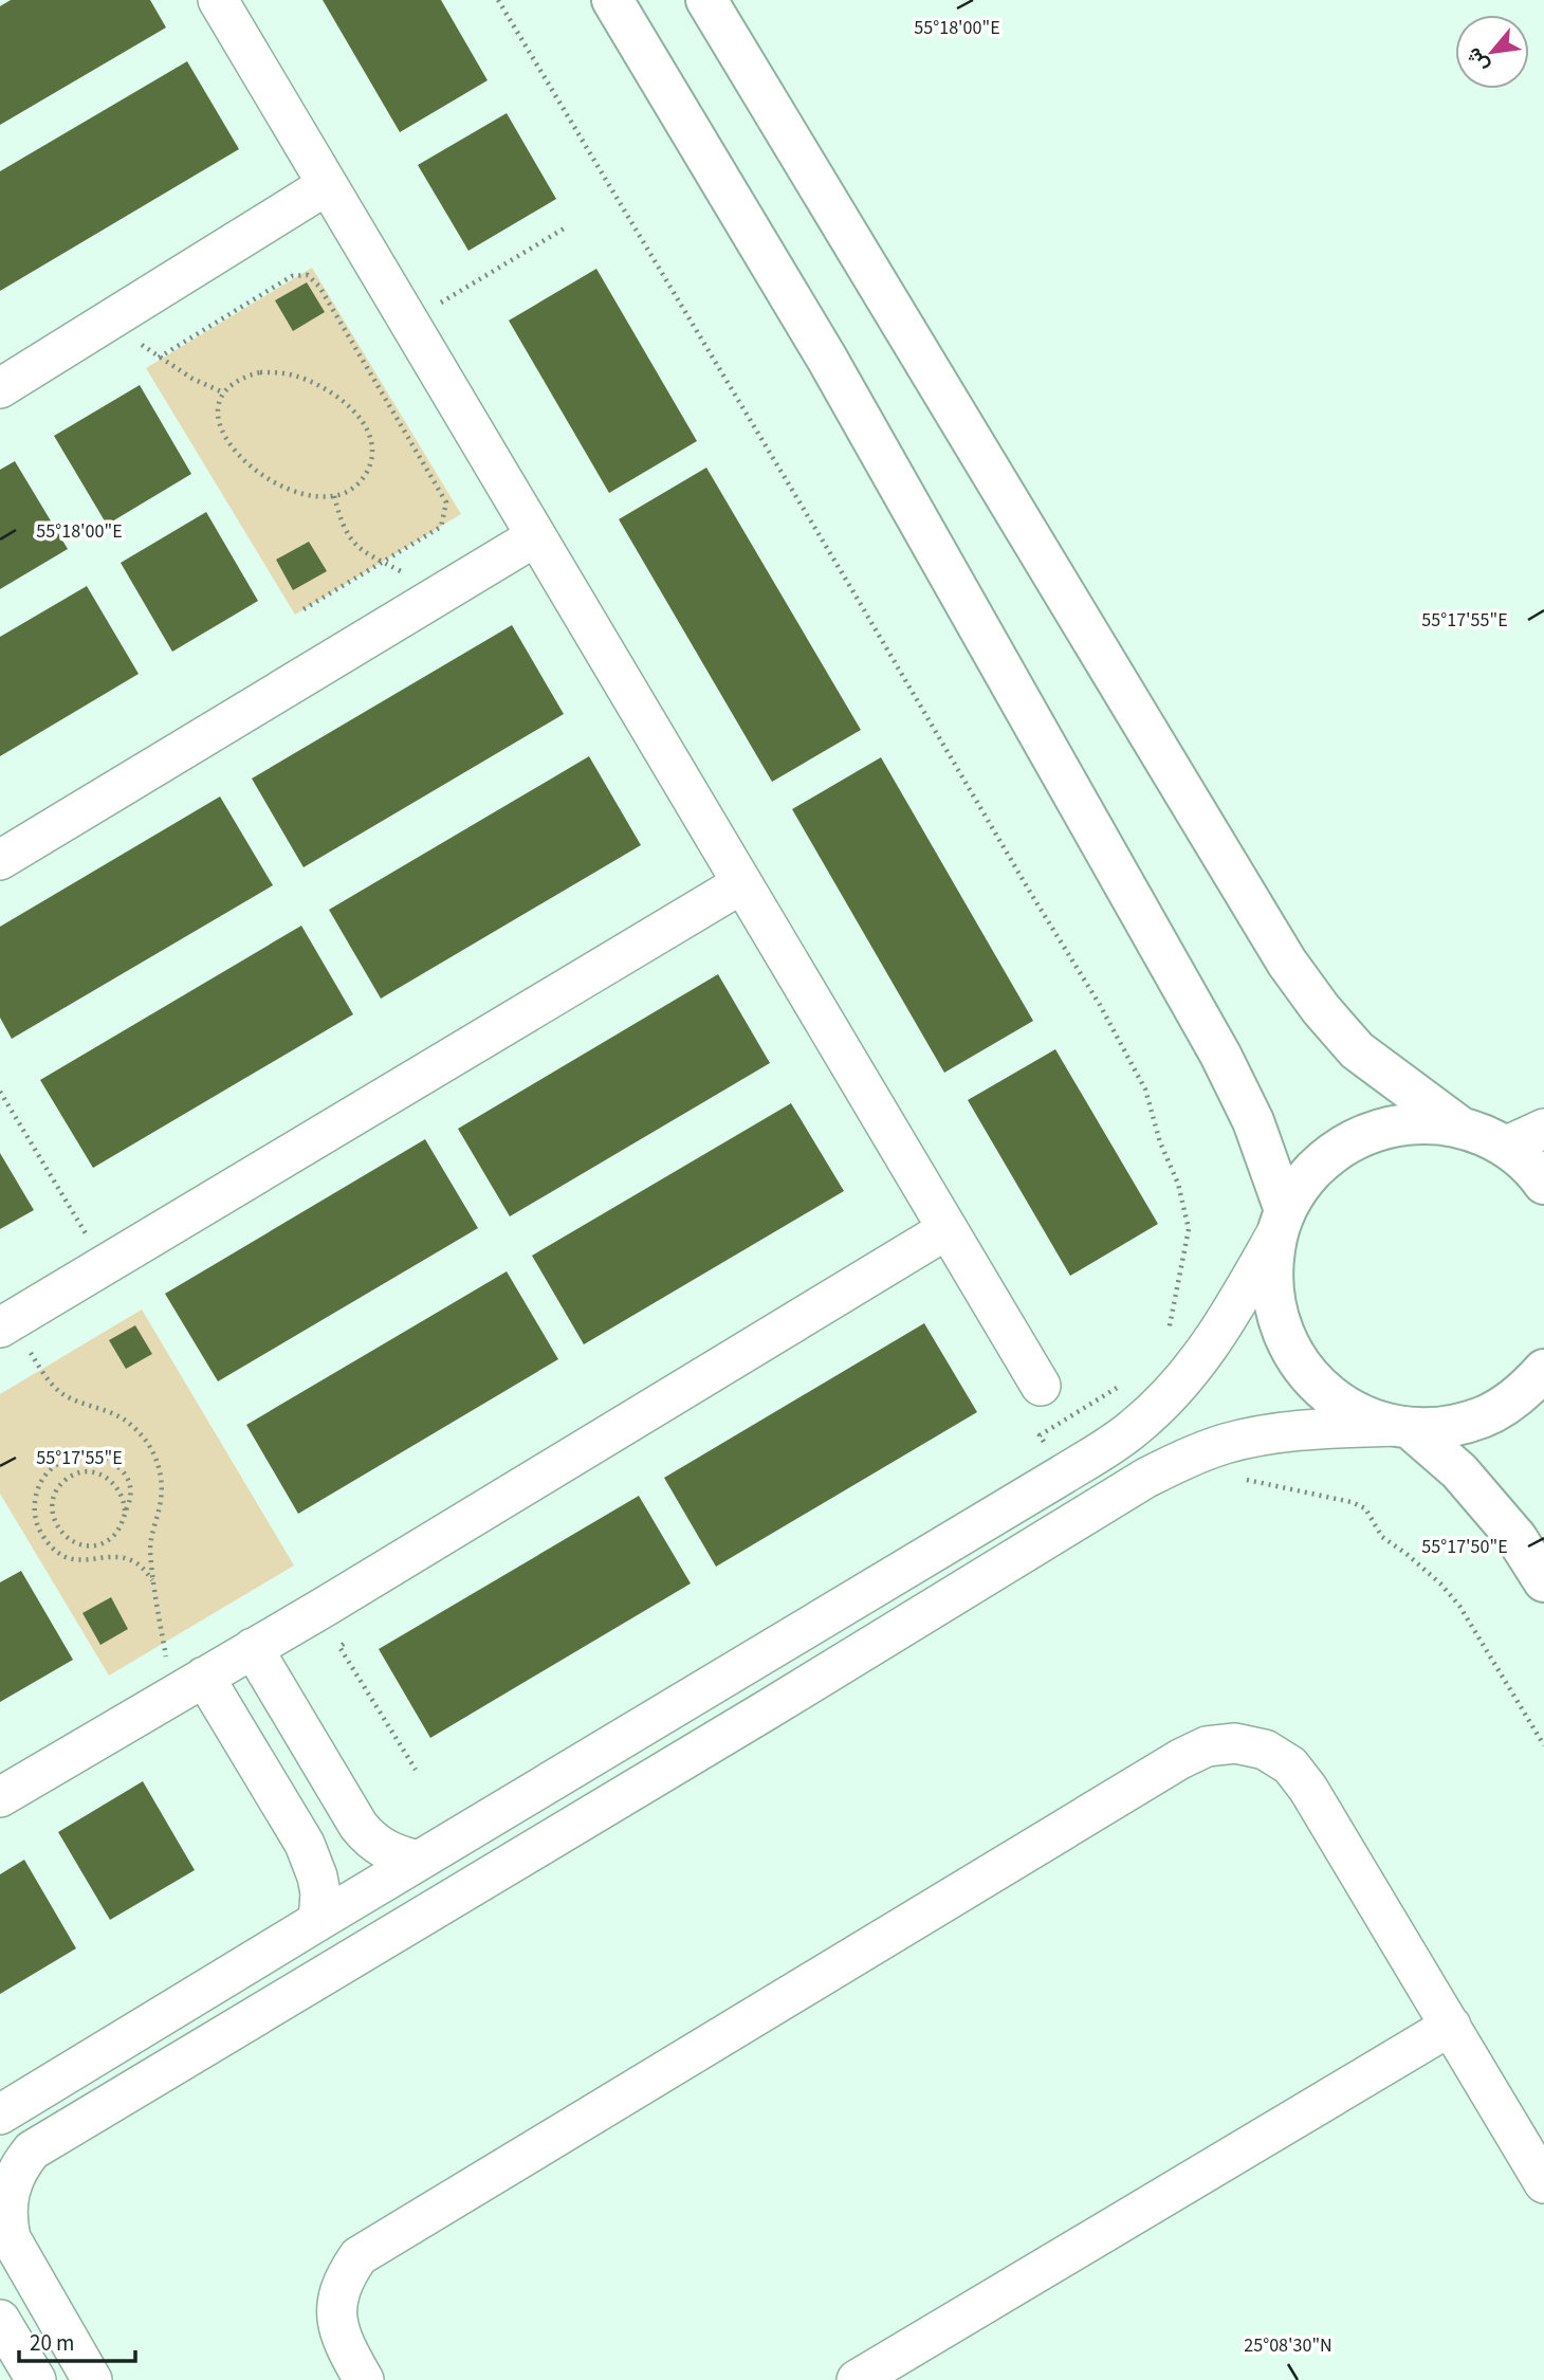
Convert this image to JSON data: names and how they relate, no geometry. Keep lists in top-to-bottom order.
{
  "scale_bar": "20 m",
  "north": "bottom left",
  "coordinates": [
    "55°18'00\"E",
    "55°17'55\"E",
    "55°17'50\"E",
    "25°08'30\"N"
  ]
}
